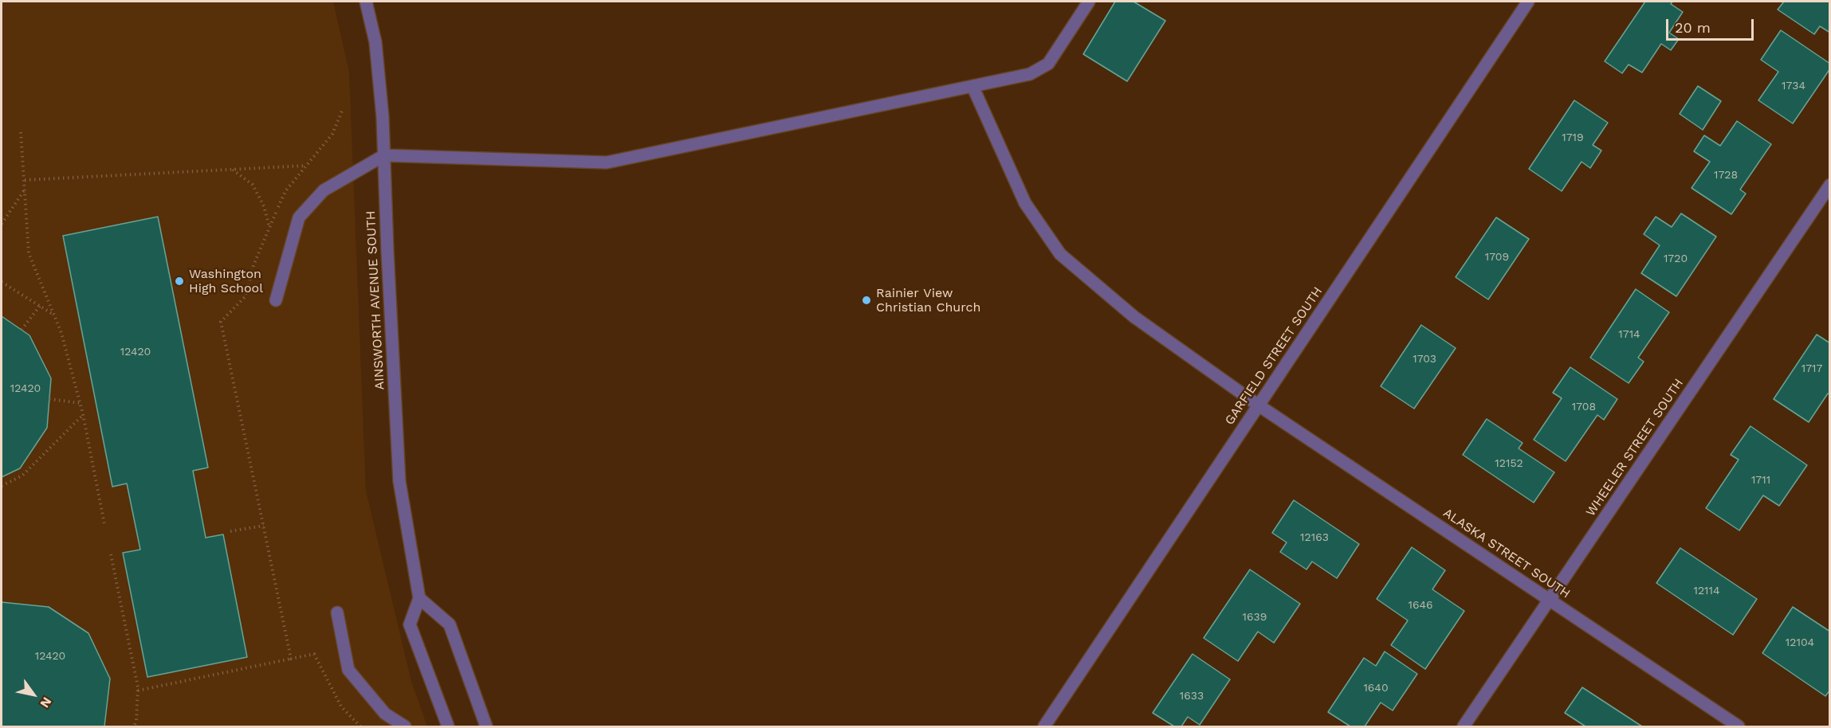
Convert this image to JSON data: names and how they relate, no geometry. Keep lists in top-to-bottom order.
{
  "streets": {
    "street": [
      "AINSWORTH AVENUE SOUTH",
      "GARFIELD STREET SOUTH",
      "WHEELER STREET SOUTH",
      "ALASKA STREET SOUTH"
    ]
  },
  "crossings": [
    ["GARFIELD STREET SOUTH", "ALASKA STREET SOUTH"],
    ["WHEELER STREET SOUTH", "ALASKA STREET SOUTH"]
  ],
  "places": ["Washington High School", "Rainier View Christian Church"],
  "house_numbers": [
    "1734",
    "1719",
    "1728",
    "1709",
    "1720",
    "1714",
    "12420",
    "1703",
    "1717",
    "12420",
    "1708",
    "12152",
    "1711",
    "12163",
    "12114",
    "1646",
    "1639",
    "12104",
    "12420",
    "1640",
    "1633"
  ],
  "scale_bar": "20 m",
  "north": "bottom right"
}
